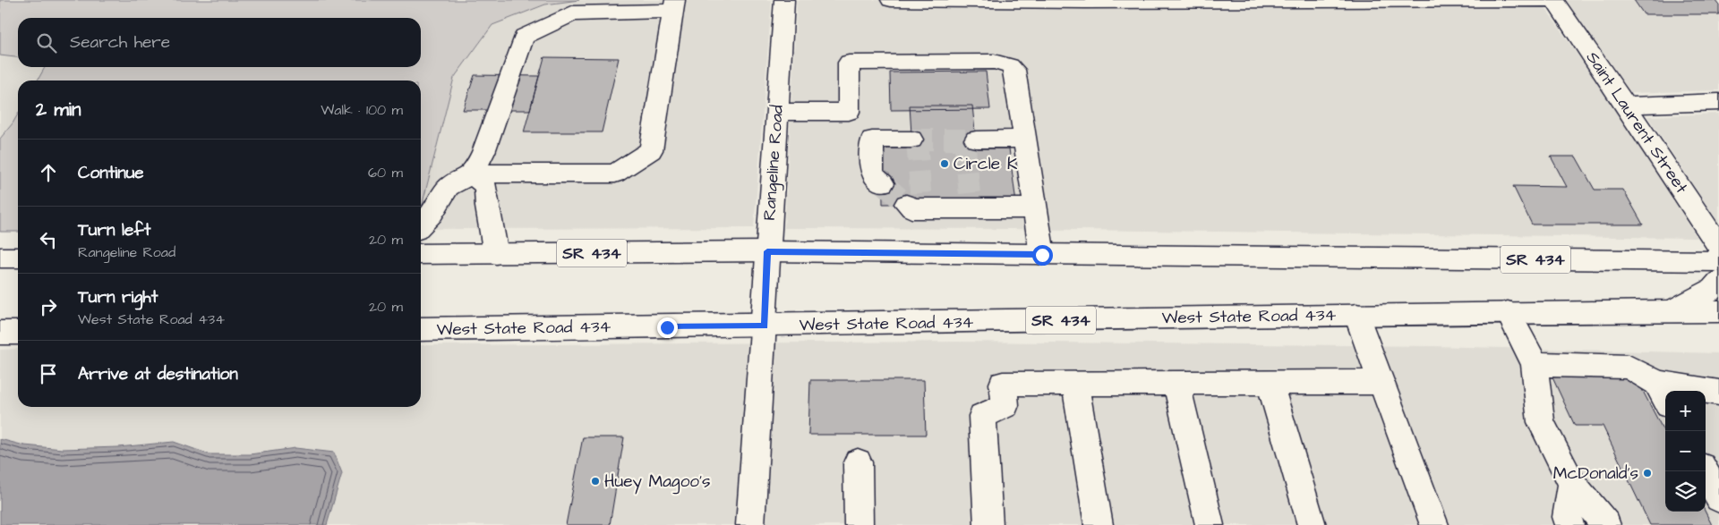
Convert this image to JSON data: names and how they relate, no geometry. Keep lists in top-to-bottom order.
{
  "streets": {
    "main road": [
      "Saint Laurent Street",
      "Rangeline Road",
      "SR 434",
      "West State Road 434"
    ]
  },
  "crossings": [
    ["Rangeline Road", "SR 434"],
    ["Rangeline Road", "West State Road 434"],
    ["SR 434", "West State Road 434"]
  ],
  "places": ["Circle K", "McDonald's", "Huey Magoo's"],
  "page": {
    "search": "Search here",
    "heading": ["2 min", "Walk · 100 m"],
    "list": [
      ["Continue", "60 m"],
      ["Turn left", "Rangeline Road", "20 m"],
      ["Turn right", "West State Road 434", "20 m"],
      "Arrive at destination"
    ],
    "map_buttons": ["+", "−"]
  }
}
